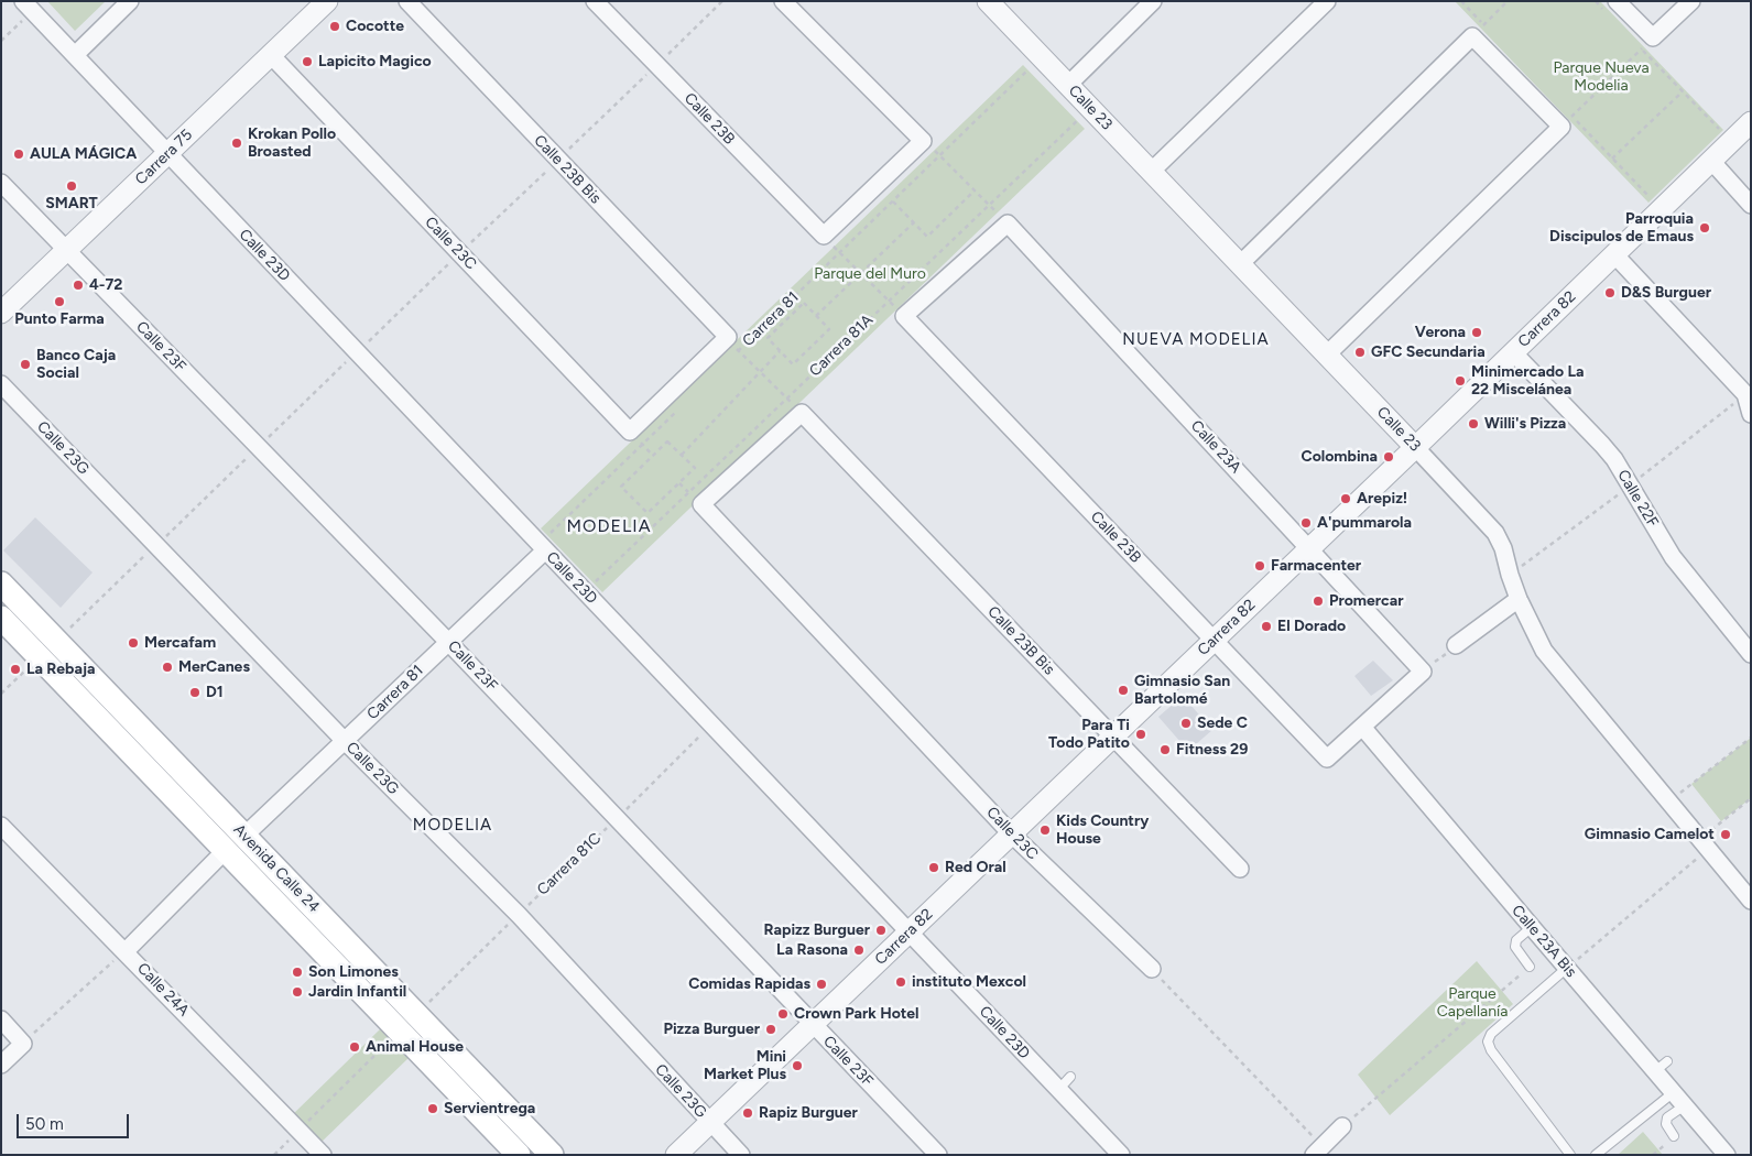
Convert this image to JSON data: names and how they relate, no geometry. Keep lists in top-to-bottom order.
{
  "streets": {
    "main road": ["Avenida Calle 24"],
    "street": [
      "Calle 23",
      "Calle 23B",
      "Carrera 75",
      "Calle 23B Bis",
      "Calle 23C",
      "Calle 23D",
      "Carrera 81",
      "Carrera 82",
      "Calle 23F",
      "Calle 23A",
      "Calle 23G",
      "Calle 22F",
      "Calle 23A Bis",
      "Calle 24A"
    ],
    "path": ["Carrera 81A", "Carrera 81C"]
  },
  "crossings": [
    ["Calle 23", "Carrera 81"],
    ["Calle 23", "Carrera 82"],
    ["Calle 23", "Carrera 81A"],
    ["Calle 23B", "Carrera 82"],
    ["Calle 23B", "Calle 23A Bis"],
    ["Carrera 75", "Calle 23C"],
    ["Carrera 75", "Calle 23D"],
    ["Carrera 75", "Calle 23F"],
    ["Calle 23B Bis", "Calle 23C"],
    ["Calle 23B Bis", "Carrera 81"],
    ["Calle 23B Bis", "Carrera 82"],
    ["Calle 23C", "Carrera 81"],
    ["Calle 23C", "Carrera 82"],
    ["Calle 23D", "Carrera 81"],
    ["Calle 23D", "Carrera 82"],
    ["Calle 23D", "Carrera 81A"],
    ["Calle 23D", "Carrera 81C"],
    ["Carrera 81", "Calle 23F"],
    ["Carrera 81", "Calle 23G"],
    ["Carrera 81", "Avenida Calle 24"],
    ["Carrera 82", "Calle 23F"],
    ["Carrera 82", "Calle 23A"],
    ["Carrera 82", "Calle 23G"],
    ["Carrera 82", "Calle 22F"],
    ["Calle 23F", "Carrera 81C"],
    ["Calle 23G", "Carrera 81C"]
  ],
  "districts": ["NUEVA MODELIA", "MODELIA", "MODELIA"],
  "parks": ["Parque Nueva Modelia", "Parque del Muro", "Parque Capellanía"],
  "places": [
    "Cocotte",
    "Lapicito Magico",
    "Krokan Pollo Broasted",
    "AULA MÁGICA",
    "SMART",
    "Parroquia Discipulos de Emaus",
    "4-72",
    "D&S Burguer",
    "Punto Farma",
    "Verona",
    "GFC Secundaria",
    "Banco Caja Social",
    "Minimercado La 22 Miscelánea",
    "Willi's Pizza",
    "Colombina",
    "Arepiz!",
    "A'pummarola",
    "Farmacenter",
    "Promercar",
    "El Dorado",
    "Mercafam",
    "MerCanes",
    "La Rebaja",
    "Gimnasio San Bartolomé",
    "D1",
    "Sede C",
    "Para Ti Todo Patito",
    "Fitness 29",
    "Kids Country House",
    "Gimnasio Camelot",
    "Red Oral",
    "Rapizz Burguer",
    "La Rasona",
    "Son Limones",
    "instituto Mexcol",
    "Comidas Rapidas",
    "Jardin Infantil",
    "Crown Park Hotel",
    "Pizza Burguer",
    "Animal House",
    "Mini Market Plus",
    "Servientrega",
    "Rapiz Burguer"
  ],
  "scale_bar": "50 m"
}
